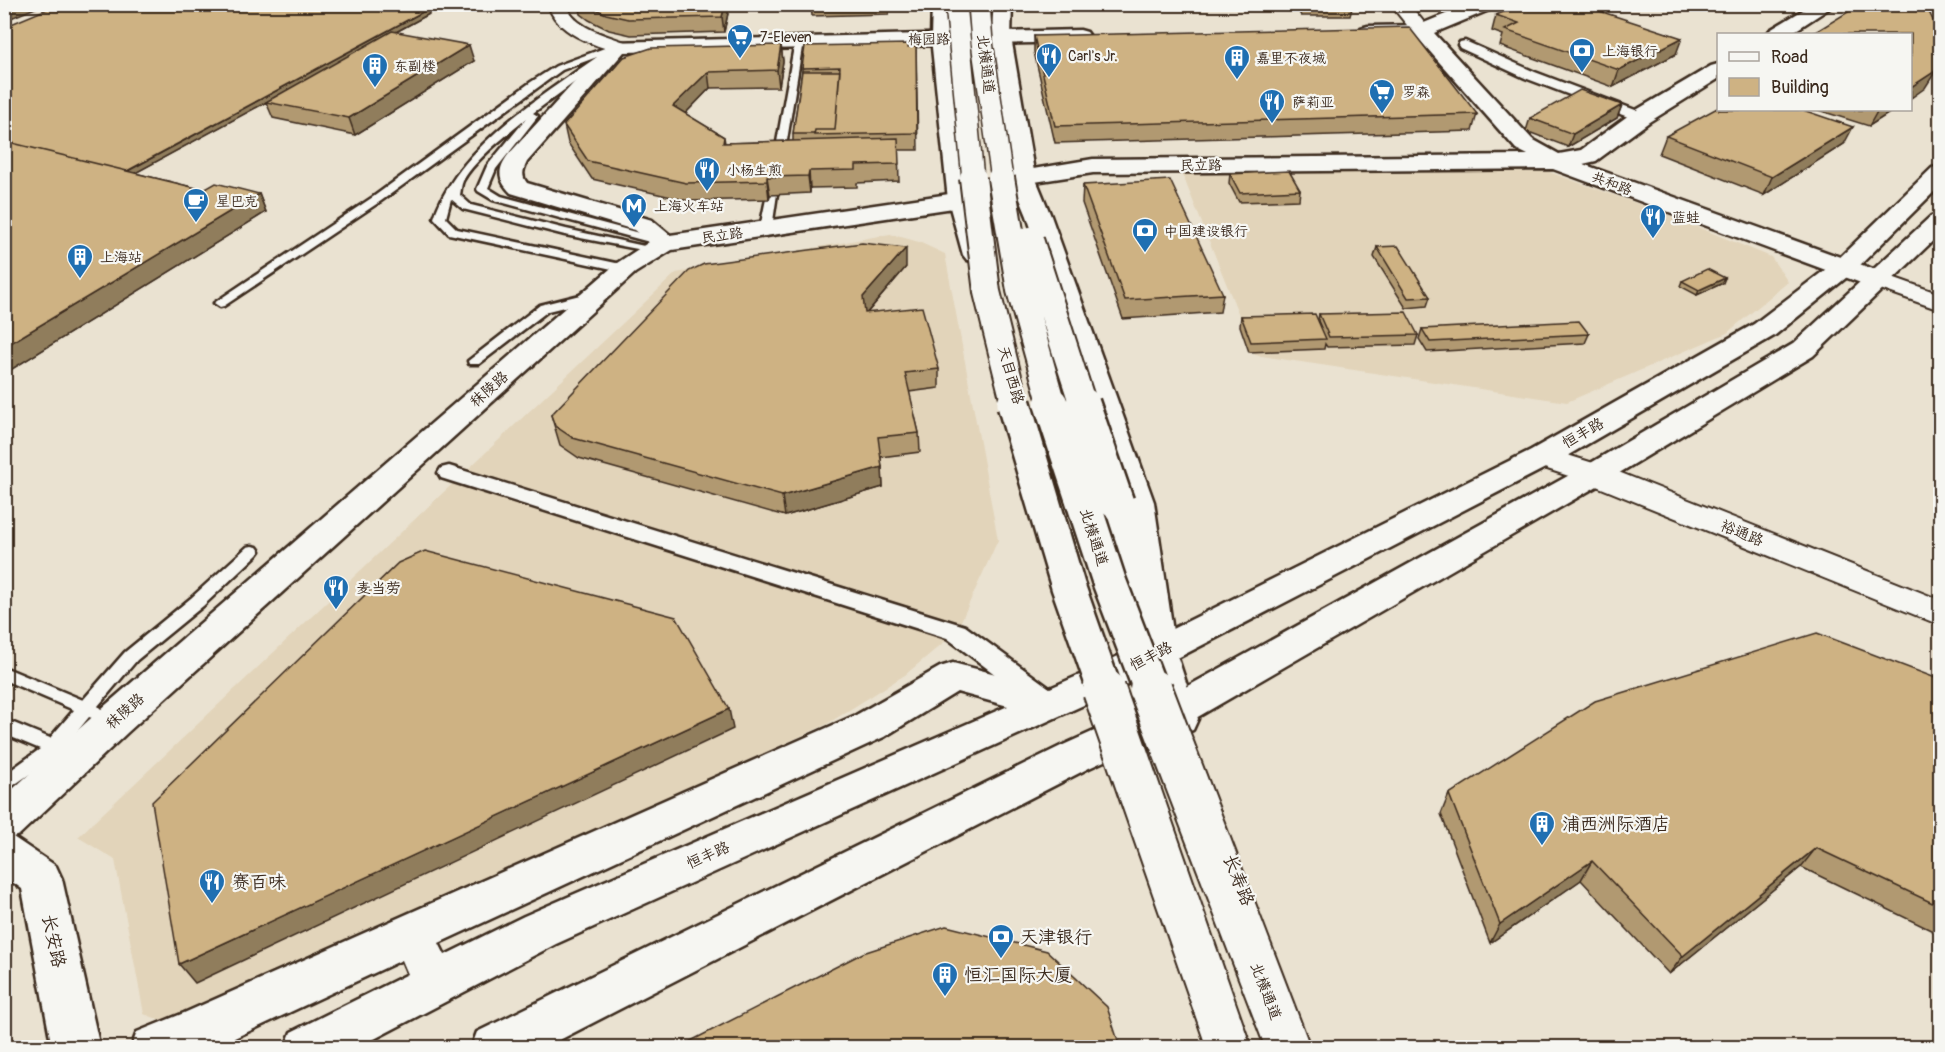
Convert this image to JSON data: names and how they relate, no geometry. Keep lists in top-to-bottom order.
{
  "streets": {
    "main road": [
      "梅园路",
      "北横通道",
      "民立路",
      "共和路",
      "天目西路",
      "秣陵路",
      "恒丰路",
      "长寿路",
      "长安路"
    ],
    "street": ["裕通路"]
  },
  "crossings": [
    ["梅园路", "天目西路"],
    ["民立路", "共和路"],
    ["民立路", "天目西路"],
    ["民立路", "秣陵路"],
    ["共和路", "恒丰路"],
    ["天目西路", "恒丰路"],
    ["恒丰路", "裕通路"]
  ],
  "places": {
    "supermarket": ["7-Eleven", "罗森"],
    "bank": ["上海银行", "中国建设银行", "天津银行"],
    "restaurant": [
      "Carl's Jr.",
      "萨莉亚",
      "小杨生煎",
      "蓝蛙",
      "麦当劳",
      "赛百味"
    ],
    "building": [
      "嘉里不夜城",
      "东副楼",
      "上海站",
      "浦西洲际酒店",
      "恒汇国际大厦"
    ],
    "cafe": ["星巴克"],
    "metro station": ["上海火车站"]
  },
  "legend": ["Road", "Building"]
}
